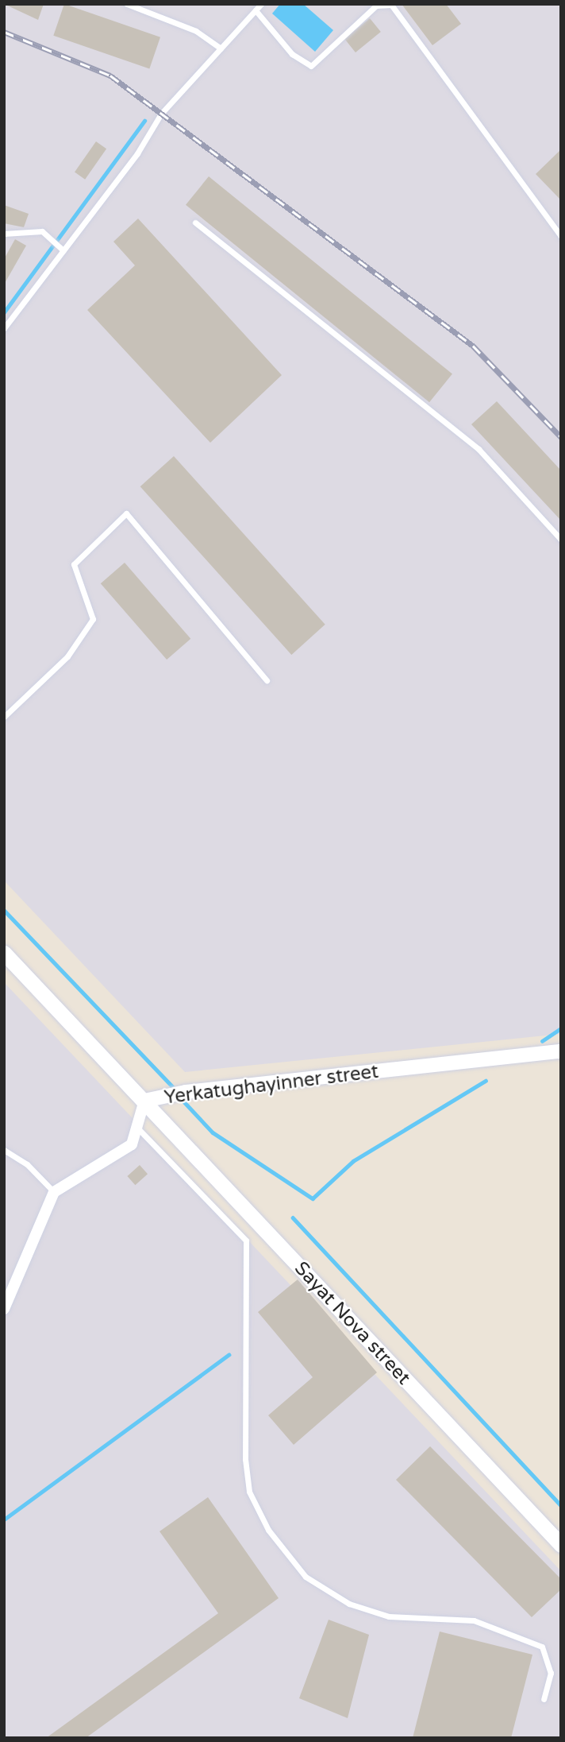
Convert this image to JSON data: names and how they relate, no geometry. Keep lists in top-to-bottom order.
{
  "streets": {
    "main road": ["Sayat Nova street"],
    "street": ["Yerkatughayinner street"]
  },
  "crossings": [
    ["Yerkatughayinner street", "Sayat Nova street"]
  ]
}
